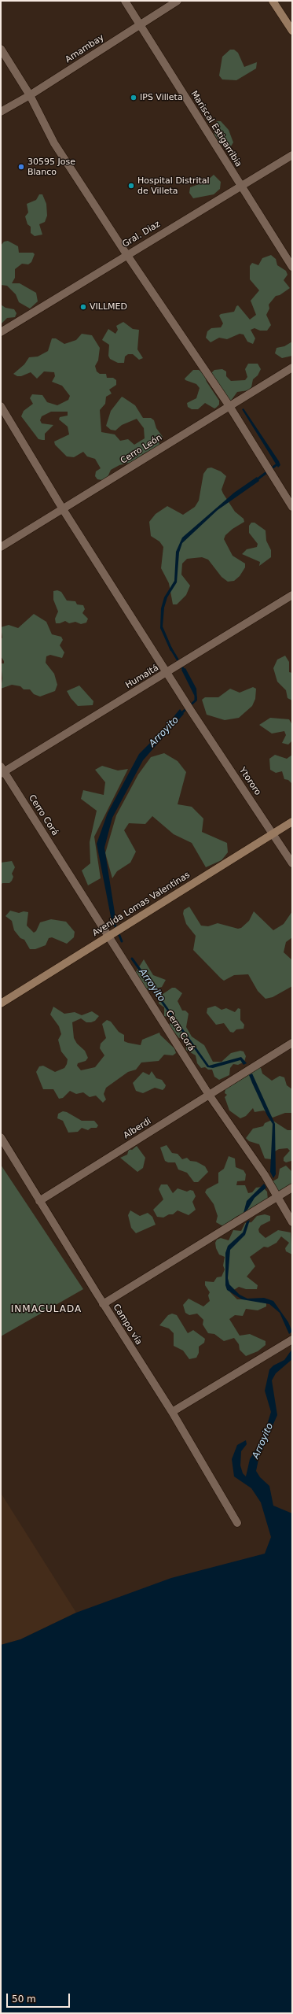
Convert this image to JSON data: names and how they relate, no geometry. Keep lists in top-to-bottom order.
{
  "streets": {
    "street": [
      "Amambay",
      "Mariscal Estigarribia",
      "Gral. Diaz",
      "Cerro León",
      "Humaitá",
      "Ytororo",
      "Cerro Corá",
      "Avenida Lomas Valentinas",
      "Alberdi",
      "Campo vía"
    ]
  },
  "crossings": [
    ["Amambay", "Mariscal Estigarribia"],
    ["Mariscal Estigarribia", "Gral. Diaz"],
    ["Cerro León", "Ytororo"],
    ["Humaitá", "Ytororo"],
    ["Humaitá", "Cerro Corá"],
    ["Ytororo", "Avenida Lomas Valentinas"],
    ["Cerro Corá", "Avenida Lomas Valentinas"],
    ["Cerro Corá", "Alberdi"],
    ["Alberdi", "Campo vía"]
  ],
  "districts": ["INMACULADA"],
  "water": ["Arroyito"],
  "places": [
    "IPS Villeta",
    "30595 Jose Blanco",
    "Hospital Distrital de Villeta",
    "VILLMED"
  ],
  "scale_bar": "50 m"
}
